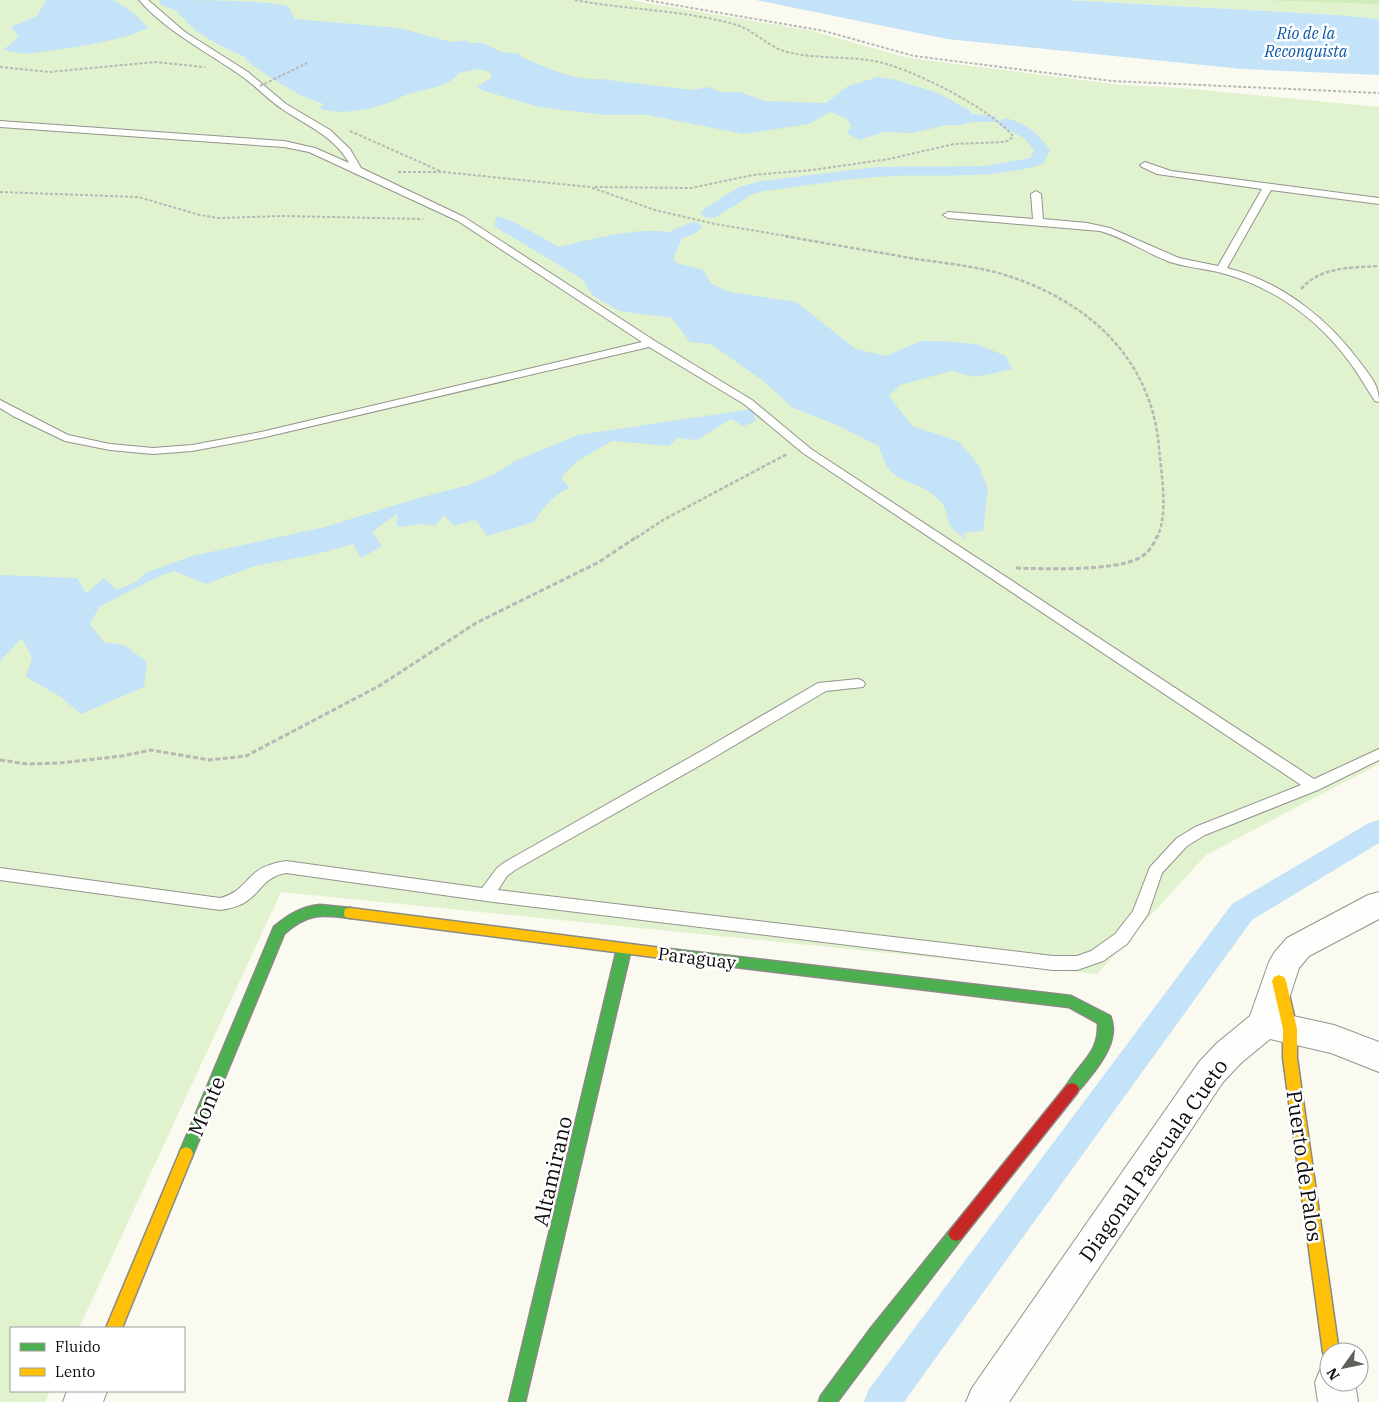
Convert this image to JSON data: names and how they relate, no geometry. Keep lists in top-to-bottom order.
{
  "streets": {
    "street": [
      "Paraguay",
      "Monte",
      "Diagonal Pascuala Cueto",
      "Puerto de Palos",
      "Altamirano"
    ]
  },
  "crossings": [
    ["Paraguay", "Monte"],
    ["Paraguay", "Altamirano"],
    ["Diagonal Pascuala Cueto", "Puerto de Palos"]
  ],
  "water": ["Río de la Reconquista"],
  "legend": ["Fluido", "Lento"],
  "north": "bottom left"
}
